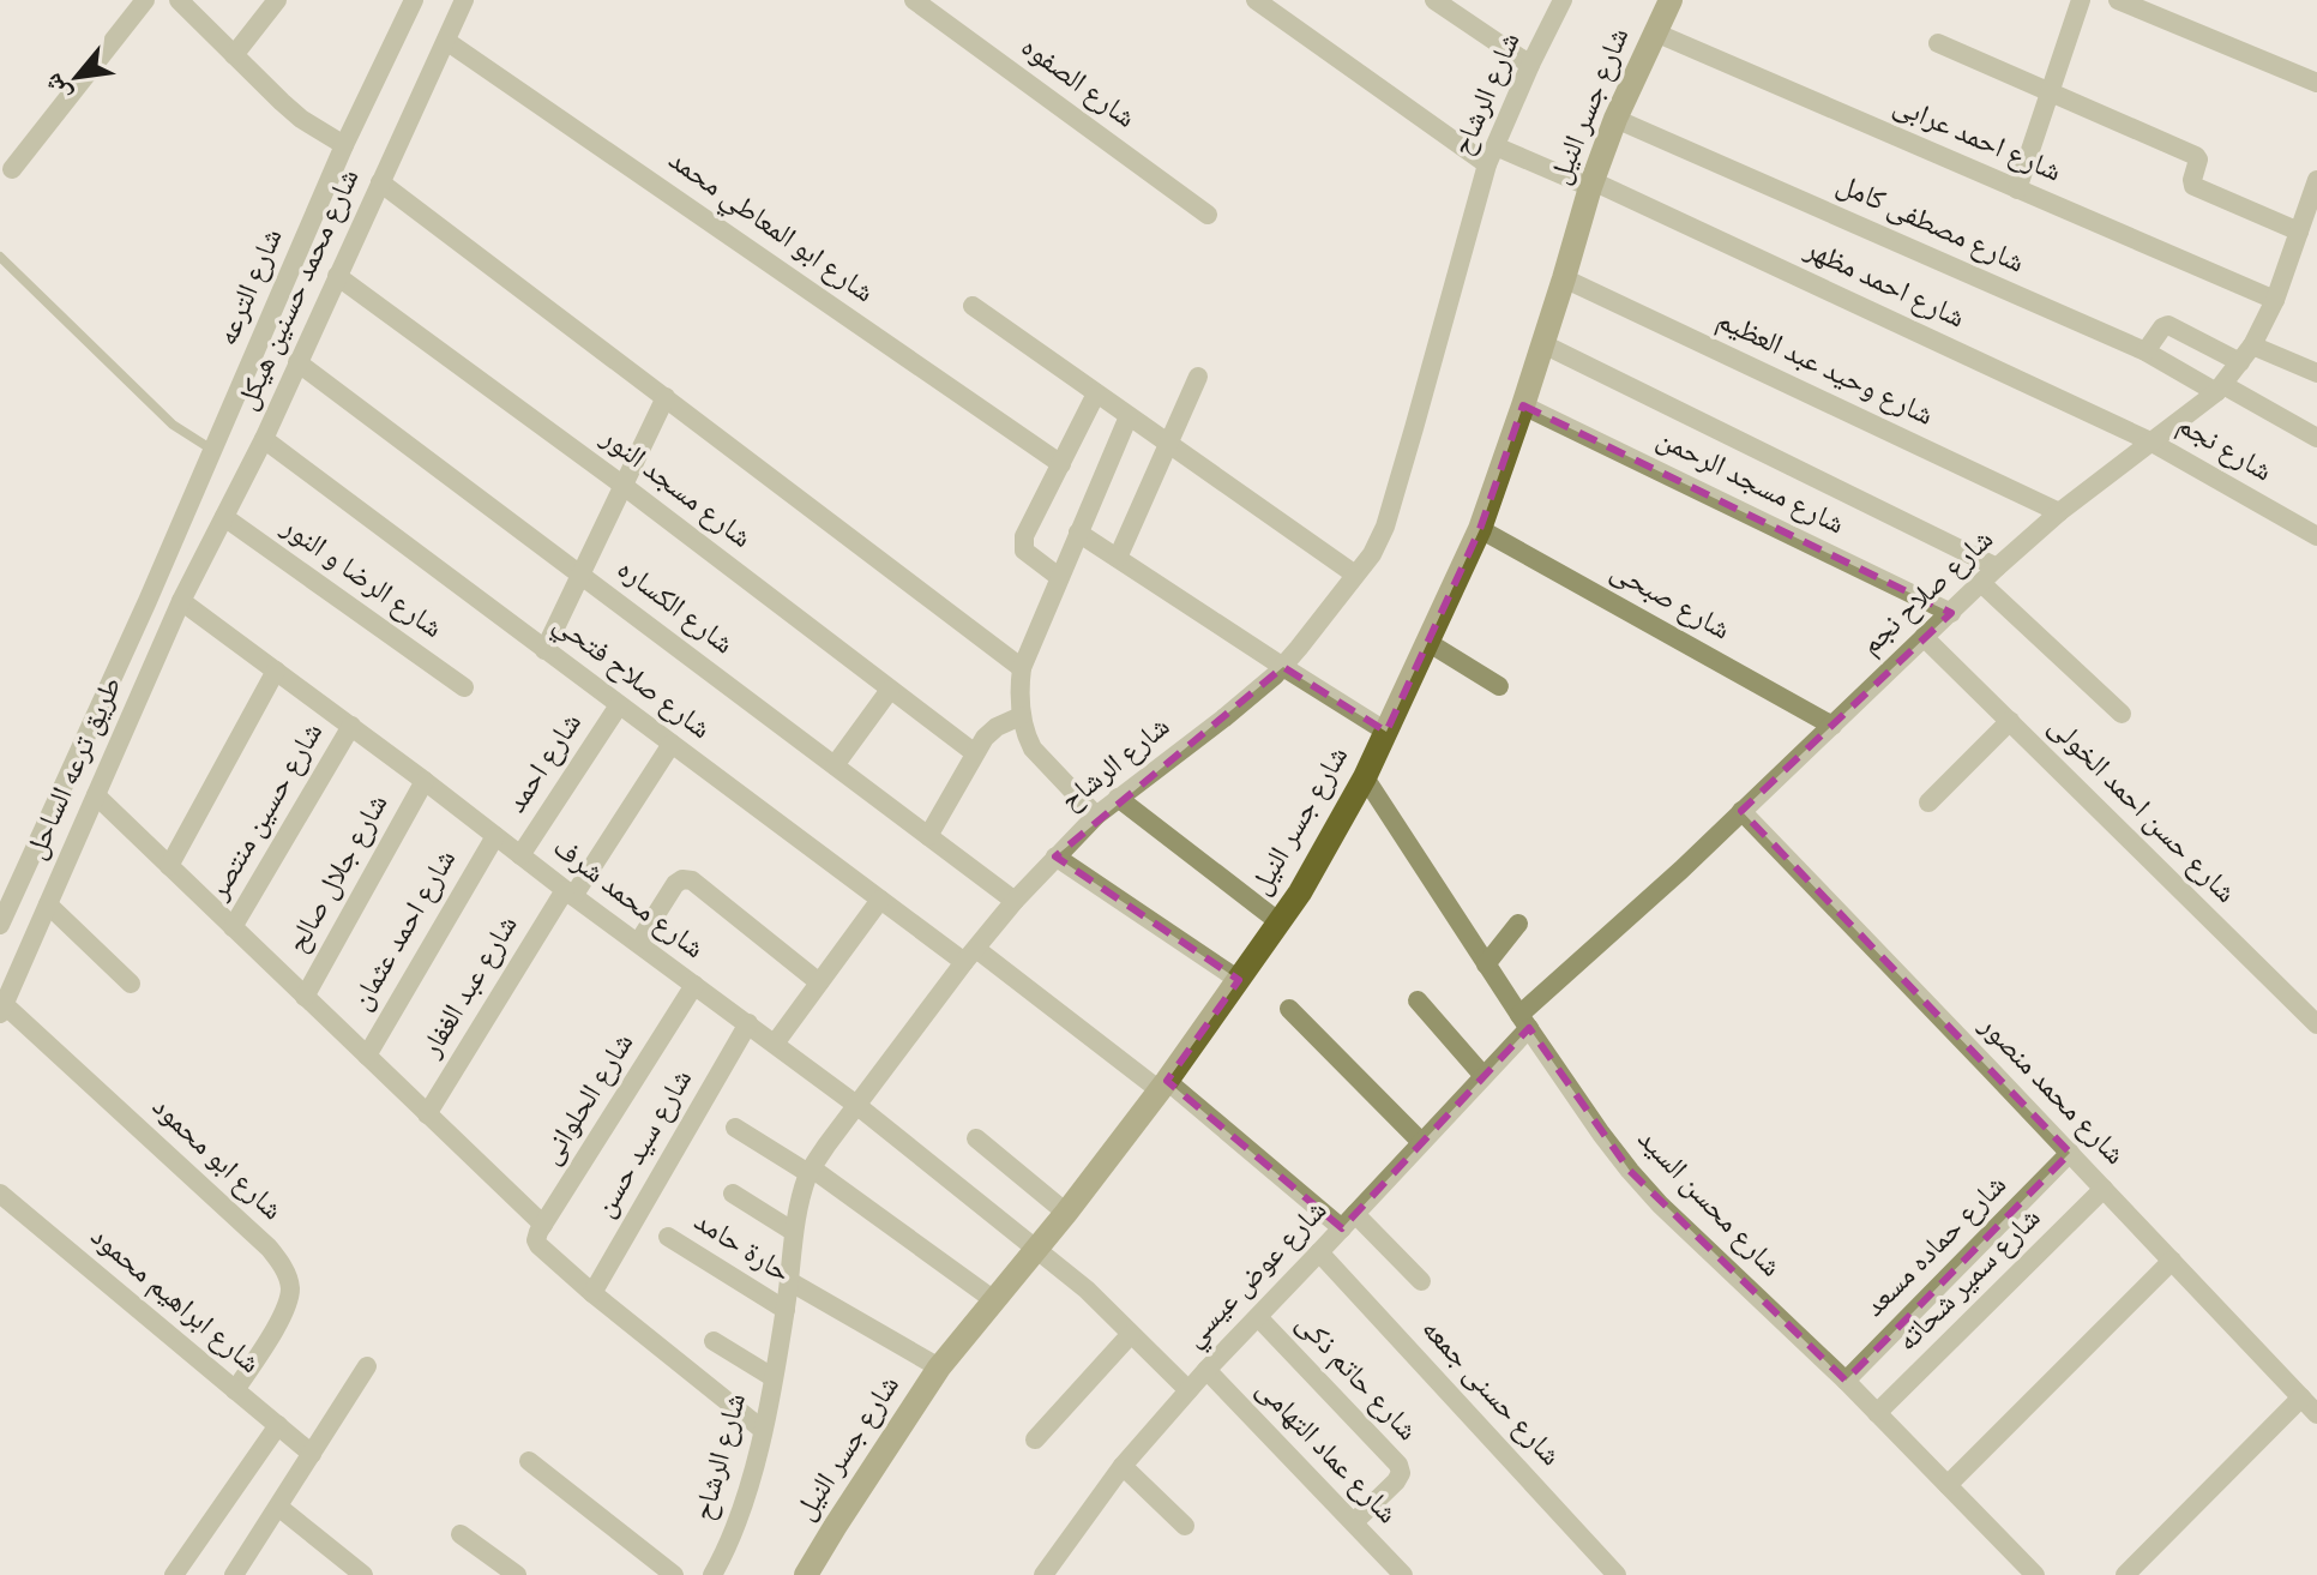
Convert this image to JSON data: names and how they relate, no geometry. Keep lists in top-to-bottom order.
{
  "streets": {
    "street": [
      "شارع الصفوه",
      "شارع الرشاح",
      "شارع جسر النيل",
      "شارع احمد عرابى",
      "شارع مصطفى كامل",
      "شارع ابو المعاطي محمد",
      "شارع احمد مظهر",
      "شارع الترعه",
      "شارع محمد حسنين هيكل",
      "شارع وحيد عبد العظيم",
      "شارع نجم",
      "شارع مسجد الرحمن",
      "شارع مسجد النور",
      "شارع الرضا و النور",
      "شارع صلاح نجم",
      "شارع صبحى",
      "شارع الكساره",
      "شارع صلاح فتحي",
      "شارع احمد",
      "طريق ترعه الساحل",
      "شارع حسن احمد الخولى",
      "شارع حسين منتصر",
      "شارع جلال صالح",
      "شارع محمد شرف",
      "شارع احمد عثمان",
      "شارع عبد الغفار",
      "شارع محمد منصور",
      "شارع الحلوانى",
      "شارع سيد حسن",
      "شارع ابو محمود",
      "شارع محسن السيد",
      "شارع حماده مسعد",
      "حارة حامد",
      "شارع عوض عيسي",
      "شارع سمير شحاته",
      "شارع ابراهيم محمود",
      "شارع حاتم ذكى",
      "شارع حسنى جمعه",
      "شارع عماد التهامى"
    ]
  },
  "crossings": [
    ["شارع الرشاح", "شارع احمد مظهر"],
    ["شارع الرشاح", "شارع الكساره"],
    ["شارع الرشاح", "شارع صلاح فتحي"],
    ["شارع الرشاح", "شارع محمد شرف"],
    ["شارع الرشاح", "حارة حامد"],
    ["شارع جسر النيل", "شارع احمد عرابى"],
    ["شارع جسر النيل", "شارع مصطفى كامل"],
    ["شارع جسر النيل", "شارع احمد مظهر"],
    ["شارع جسر النيل", "شارع وحيد عبد العظيم"],
    ["شارع جسر النيل", "شارع مسجد الرحمن"],
    ["شارع جسر النيل", "شارع صبحى"],
    ["شارع جسر النيل", "شارع صلاح فتحي"],
    ["شارع جسر النيل", "شارع محمد شرف"],
    ["شارع جسر النيل", "شارع محسن السيد"],
    ["شارع احمد عرابى", "شارع صلاح نجم"],
    ["شارع مصطفى كامل", "شارع صلاح نجم"],
    ["شارع ابو المعاطي محمد", "شارع محمد حسنين هيكل"],
    ["شارع احمد مظهر", "شارع نجم"],
    ["شارع احمد مظهر", "شارع صلاح نجم"],
    ["شارع الترعه", "طريق ترعه الساحل"],
    ["شارع محمد حسنين هيكل", "شارع مسجد النور"],
    ["شارع محمد حسنين هيكل", "شارع الرضا و النور"],
    ["شارع محمد حسنين هيكل", "شارع الكساره"],
    ["شارع محمد حسنين هيكل", "شارع صلاح فتحي"],
    ["شارع محمد حسنين هيكل", "طريق ترعه الساحل"],
    ["شارع محمد حسنين هيكل", "شارع محمد شرف"],
    ["شارع وحيد عبد العظيم", "شارع صلاح نجم"],
    ["شارع نجم", "شارع صلاح نجم"],
    ["شارع مسجد الرحمن", "شارع صلاح نجم"],
    ["شارع صلاح نجم", "شارع صبحى"],
    ["شارع صلاح نجم", "شارع حسن احمد الخولى"],
    ["شارع صلاح نجم", "شارع محمد منصور"],
    ["شارع صلاح نجم", "شارع محسن السيد"],
    ["شارع صلاح نجم", "شارع عوض عيسي"],
    ["شارع صلاح فتحي", "شارع احمد"],
    ["شارع صلاح فتحي", "شارع عبد الغفار"],
    ["شارع صلاح فتحي", "شارع عوض عيسي"],
    ["شارع احمد", "شارع محمد شرف"],
    ["طريق ترعه الساحل", "شارع محمد شرف"],
    ["طريق ترعه الساحل", "شارع ابو محمود"],
    ["شارع حسين منتصر", "شارع محمد شرف"],
    ["شارع جلال صالح", "شارع محمد شرف"],
    ["شارع محمد شرف", "شارع احمد عثمان"],
    ["شارع محمد شرف", "شارع عبد الغفار"],
    ["شارع محمد شرف", "شارع الحلوانى"],
    ["شارع محمد شرف", "شارع سيد حسن"],
    ["شارع محمد شرف", "شارع عوض عيسي"],
    ["شارع محمد منصور", "شارع حماده مسعد"],
    ["شارع محمد منصور", "شارع سمير شحاته"],
    ["شارع الحلوانى", "شارع سيد حسن"],
    ["شارع ابو محمود", "شارع ابراهيم محمود"],
    ["شارع محسن السيد", "شارع حماده مسعد"],
    ["شارع محسن السيد", "شارع عوض عيسي"],
    ["شارع محسن السيد", "شارع سمير شحاته"],
    ["شارع عوض عيسي", "شارع حاتم ذكى"],
    ["شارع عوض عيسي", "شارع حسنى جمعه"],
    ["شارع عوض عيسي", "شارع عماد التهامى"],
    ["شارع حاتم ذكى", "شارع عماد التهامى"]
  ],
  "north": "bottom left"
}
